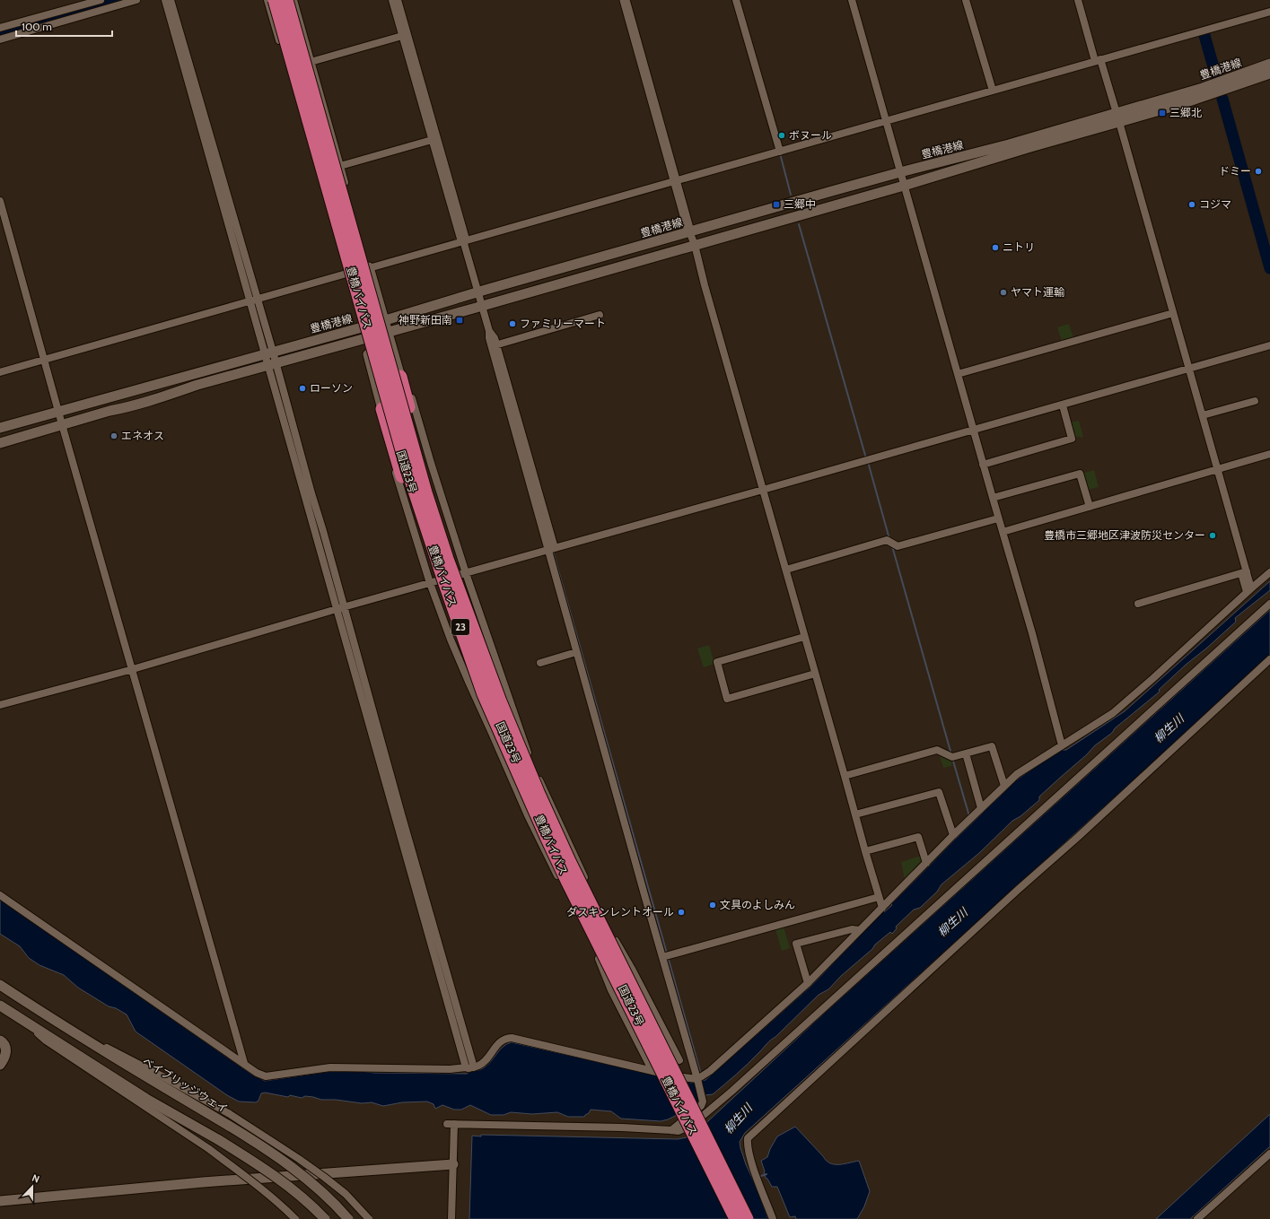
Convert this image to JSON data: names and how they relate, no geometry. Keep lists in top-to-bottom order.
{
  "streets": {
    "highway": ["豊橋バイパス", "23"],
    "main road": ["豊橋港線", "ベイブリッジウェイ"],
    "street": ["国道23号"]
  },
  "crossings": [
    ["豊橋バイパス", "23"],
    ["国道23号", "23"]
  ],
  "water": ["柳生川"],
  "places": {
    "transit": ["三郷北", "三郷中", "神野新田南"],
    "other": [
      "ボヌール",
      "ドミー",
      "コジマ",
      "ニトリ",
      "ヤマト運輸",
      "ファミリーマート",
      "ローソン",
      "エネオス",
      "豊橋市三郷地区津波防災センター",
      "文具のよしみん",
      "ダスキンレントオール"
    ]
  },
  "scale_bar": "100 m",
  "north": "top"
}
